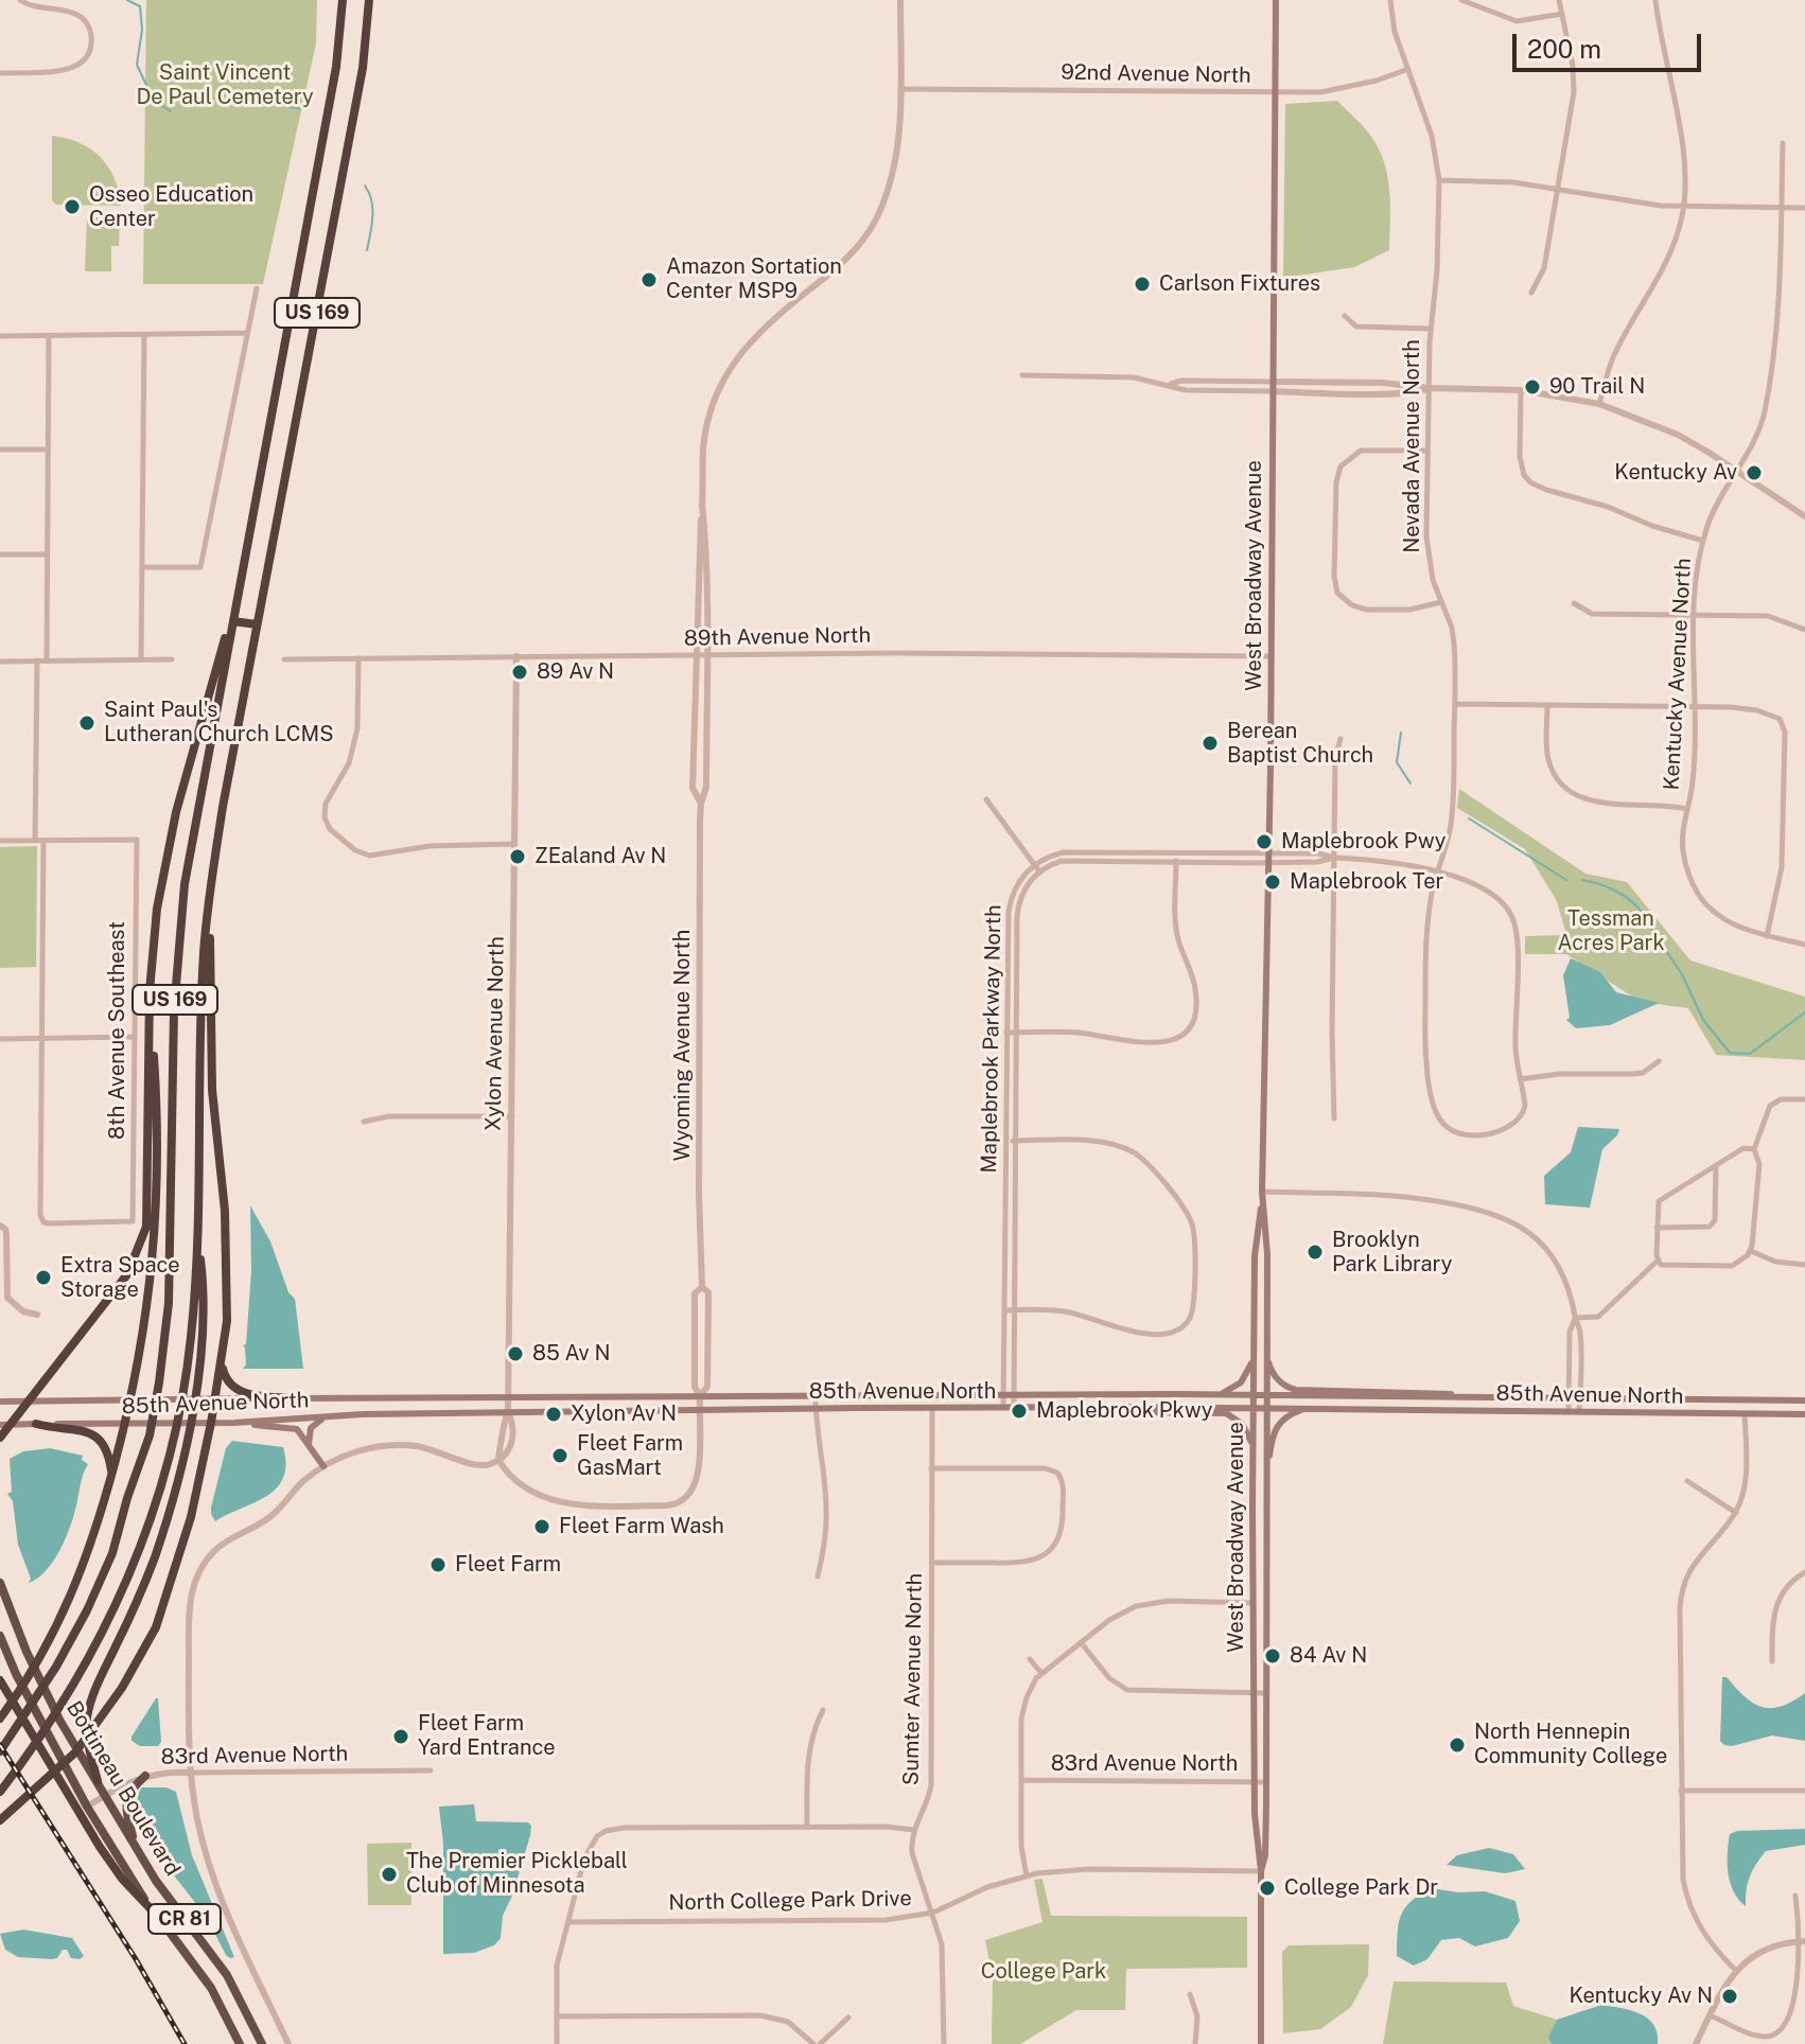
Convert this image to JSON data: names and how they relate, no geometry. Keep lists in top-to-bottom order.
{
  "streets": {
    "highway": ["US 169", "Bottineau Boulevard", "CR 81"],
    "main road": ["West Broadway Avenue", "85th Avenue North"],
    "street": [
      "92nd Avenue North",
      "Nevada Avenue North",
      "89th Avenue North",
      "Kentucky Avenue North",
      "8th Avenue Southeast",
      "Xylon Avenue North",
      "Maplebrook Parkway North",
      "Wyoming Avenue North",
      "Sumter Avenue North",
      "83rd Avenue North",
      "North College Park Drive"
    ]
  },
  "crossings": [
    ["92nd Avenue North", "Nevada Avenue North"],
    ["92nd Avenue North", "West Broadway Avenue"],
    ["92nd Avenue North", "Wyoming Avenue North"],
    ["West Broadway Avenue", "89th Avenue North"],
    ["West Broadway Avenue", "85th Avenue North"],
    ["West Broadway Avenue", "83rd Avenue North"],
    ["West Broadway Avenue", "North College Park Drive"],
    ["89th Avenue North", "Xylon Avenue North"],
    ["89th Avenue North", "Wyoming Avenue North"],
    ["Xylon Avenue North", "Wyoming Avenue North"],
    ["Xylon Avenue North", "85th Avenue North"],
    ["Maplebrook Parkway North", "85th Avenue North"],
    ["Wyoming Avenue North", "85th Avenue North"],
    ["85th Avenue North", "Sumter Avenue North"],
    ["83rd Avenue North", "Bottineau Boulevard"]
  ],
  "parks": ["Saint Vincent De Paul Cemetery", "Tessman Acres Park", "College Park"],
  "places": [
    "Osseo Education Center",
    "Amazon Sortation Center MSP9",
    "Carlson Fixtures",
    "90 Trail N",
    "Kentucky Av",
    "89 Av N",
    "Saint Paul's Lutheran Church LCMS",
    "Berean Baptist Church",
    "Maplebrook Pwy",
    "ZEaland Av N",
    "Maplebrook Ter",
    "Brooklyn Park Library",
    "Extra Space Storage",
    "85 Av N",
    "Maplebrook Pkwy",
    "Xylon Av N",
    "Fleet Farm GasMart",
    "Fleet Farm Wash",
    "Fleet Farm",
    "84 Av N",
    "Fleet Farm Yard Entrance",
    "North Hennepin Community College",
    "The Premier Pickleball Club of Minnesota",
    "College Park Dr",
    "Kentucky Av N"
  ],
  "scale_bar": "200 m"
}
